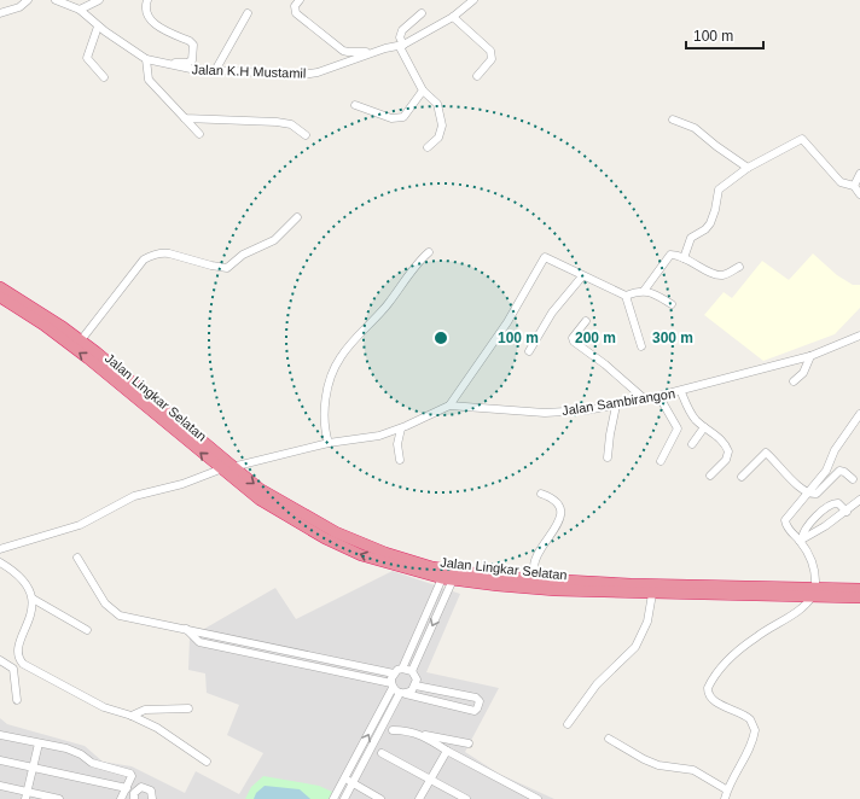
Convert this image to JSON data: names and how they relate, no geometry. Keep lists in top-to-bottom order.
{
  "streets": {
    "highway": ["Jalan Lingkar Selatan"],
    "street": ["Jalan K.H Mustamil", "Jalan Sambirangon"]
  },
  "crossings": [
    ["Jalan Lingkar Selatan", "Jalan Sambirangon"]
  ],
  "scale_bar": "100 m",
  "rings": ["100 m", "200 m", "300 m"]
}
